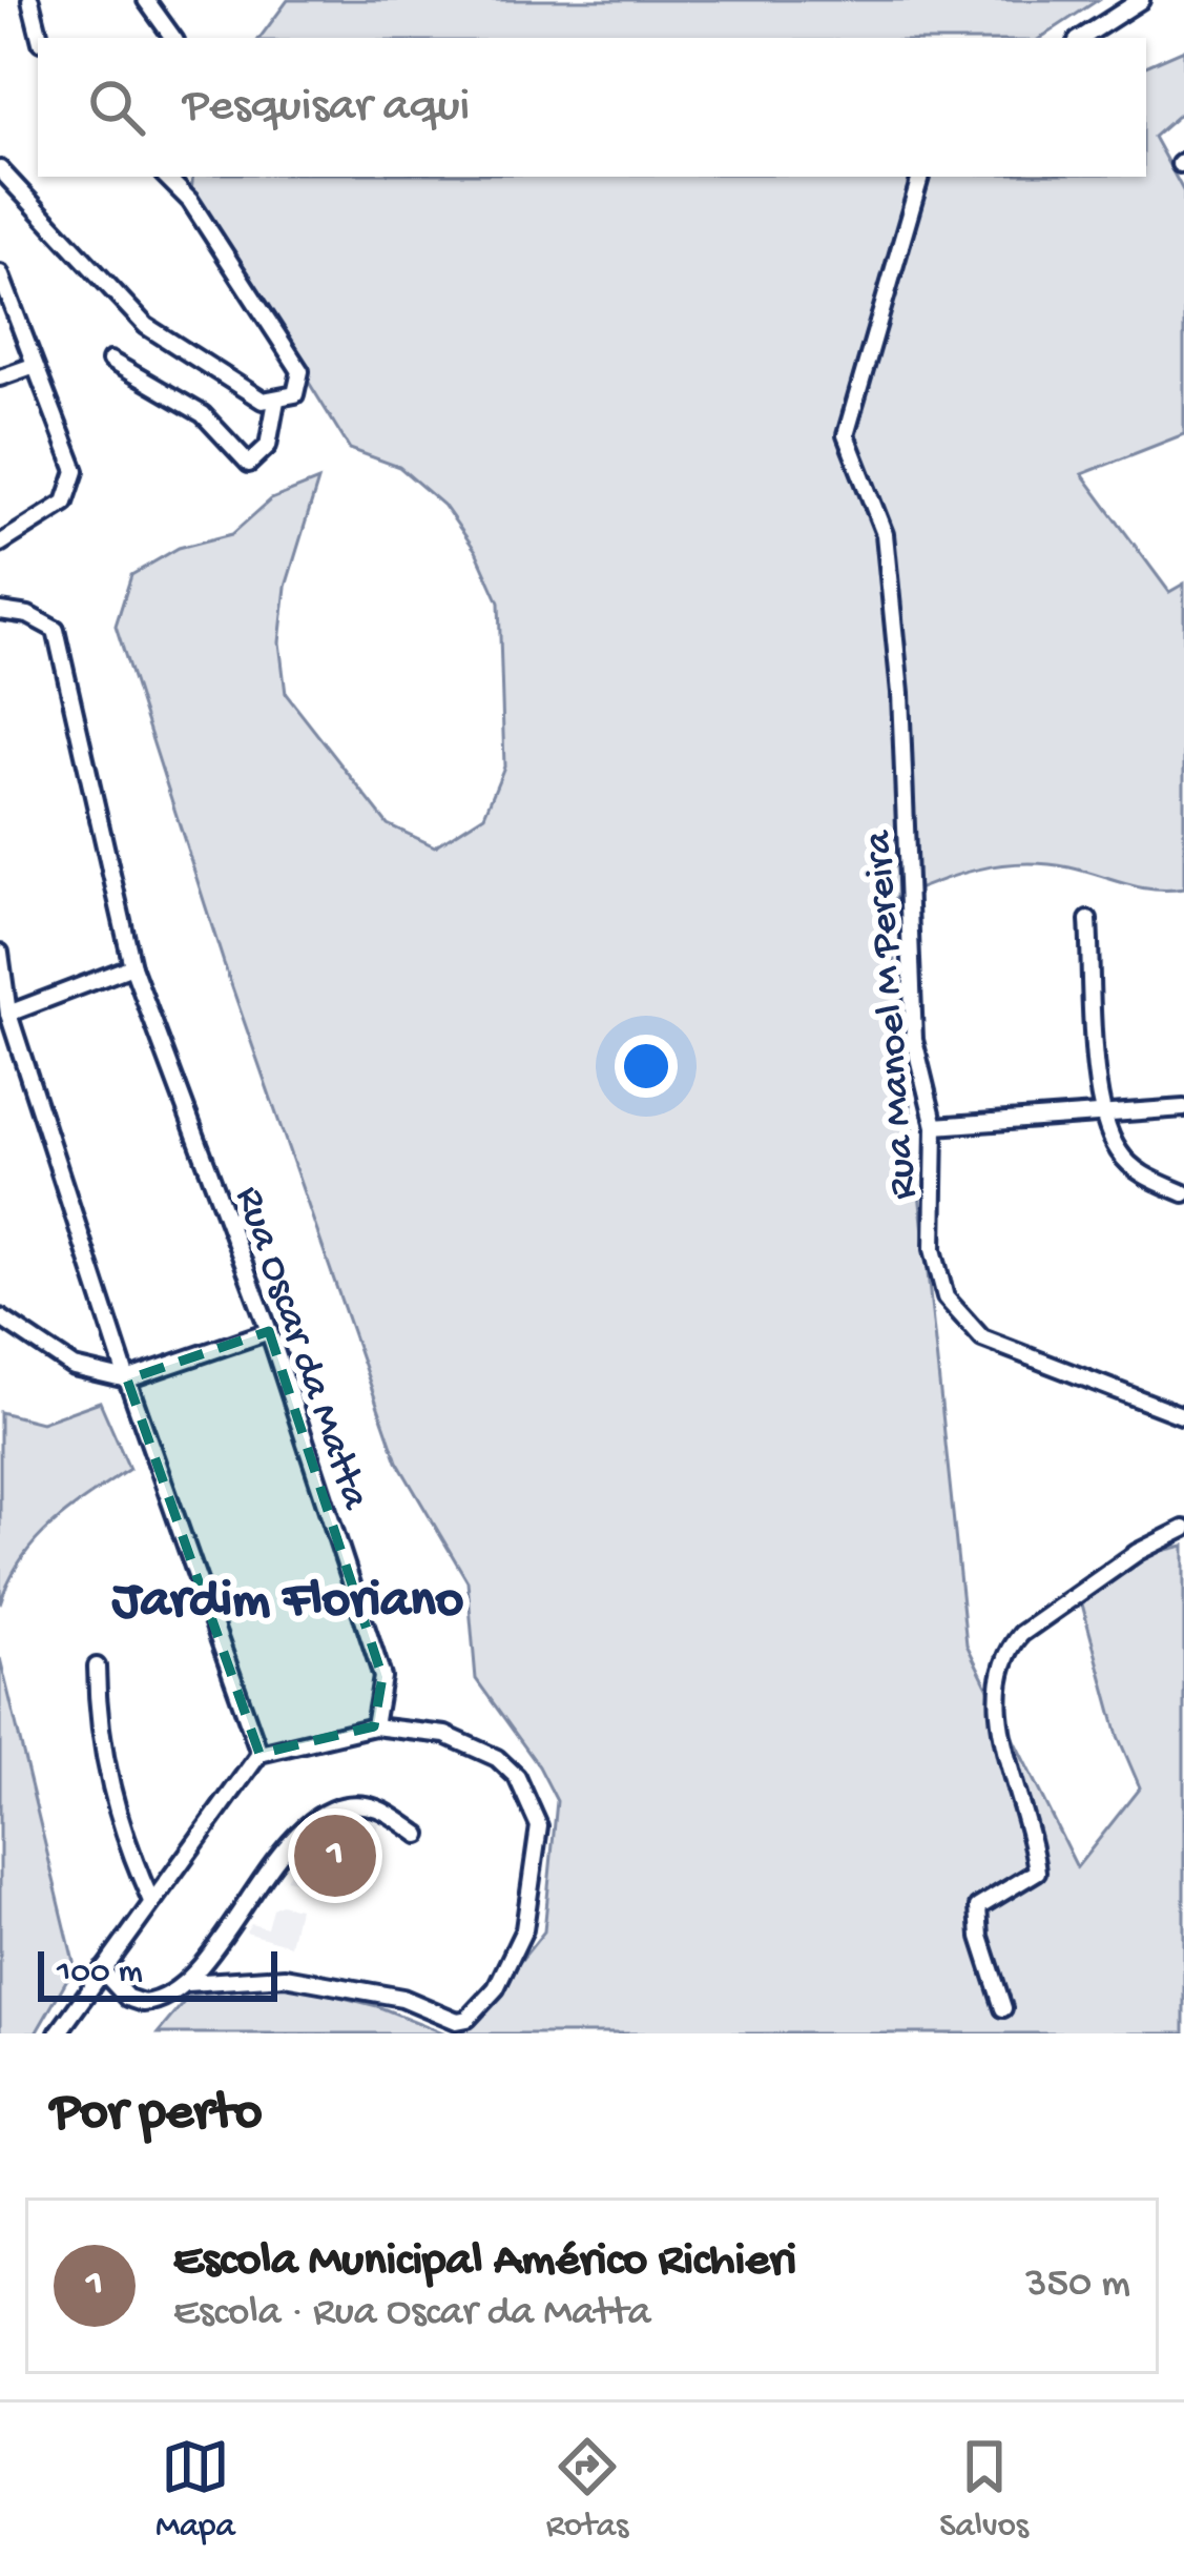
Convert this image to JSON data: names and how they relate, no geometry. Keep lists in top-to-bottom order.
{
  "streets": {
    "street": ["Rua Manoel M Pereira", "Rua Oscar da Matta"]
  },
  "districts": ["Jardim Floriano"],
  "scale_bar": "100 m",
  "page": {
    "search": "Pesquisar aqui",
    "pins": "1",
    "scale": "100 m",
    "heading": "Por perto",
    "list": [
      {
        "mark": "1",
        "name": "Escola Municipal Américo Richieri",
        "note": "Escola · Rua Oscar da Matta",
        "value": "350 m"
      }
    ],
    "nav": ["Mapa", "Rotas", "Salvos"]
  }
}
